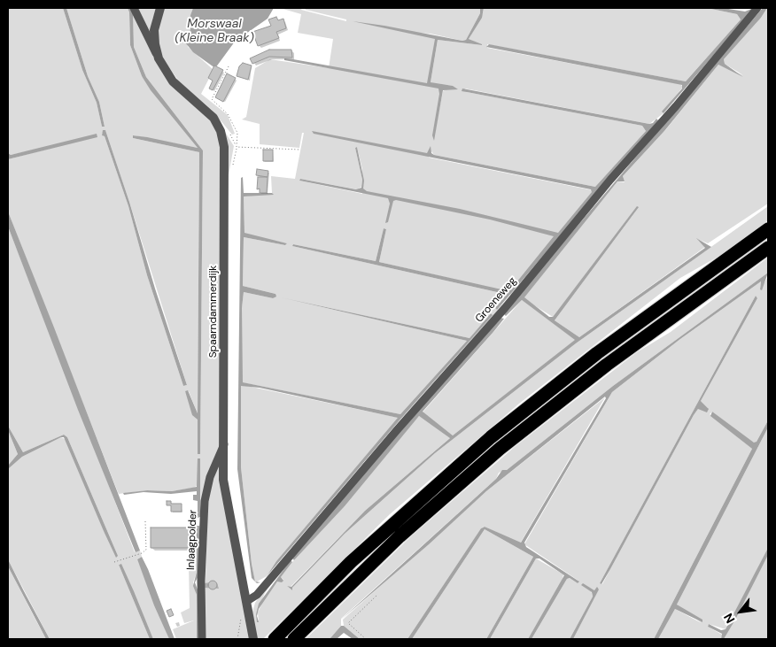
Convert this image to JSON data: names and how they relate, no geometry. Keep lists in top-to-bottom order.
{
  "streets": {
    "street": ["Groeneweg", "Spaarndammerdijk", "Inlaagpolder"]
  },
  "crossings": [
    ["Groeneweg", "Spaarndammerdijk"],
    ["Spaarndammerdijk", "Inlaagpolder"]
  ],
  "water": ["Morswaal (Kleine Braak)"],
  "north": "bottom left"
}
